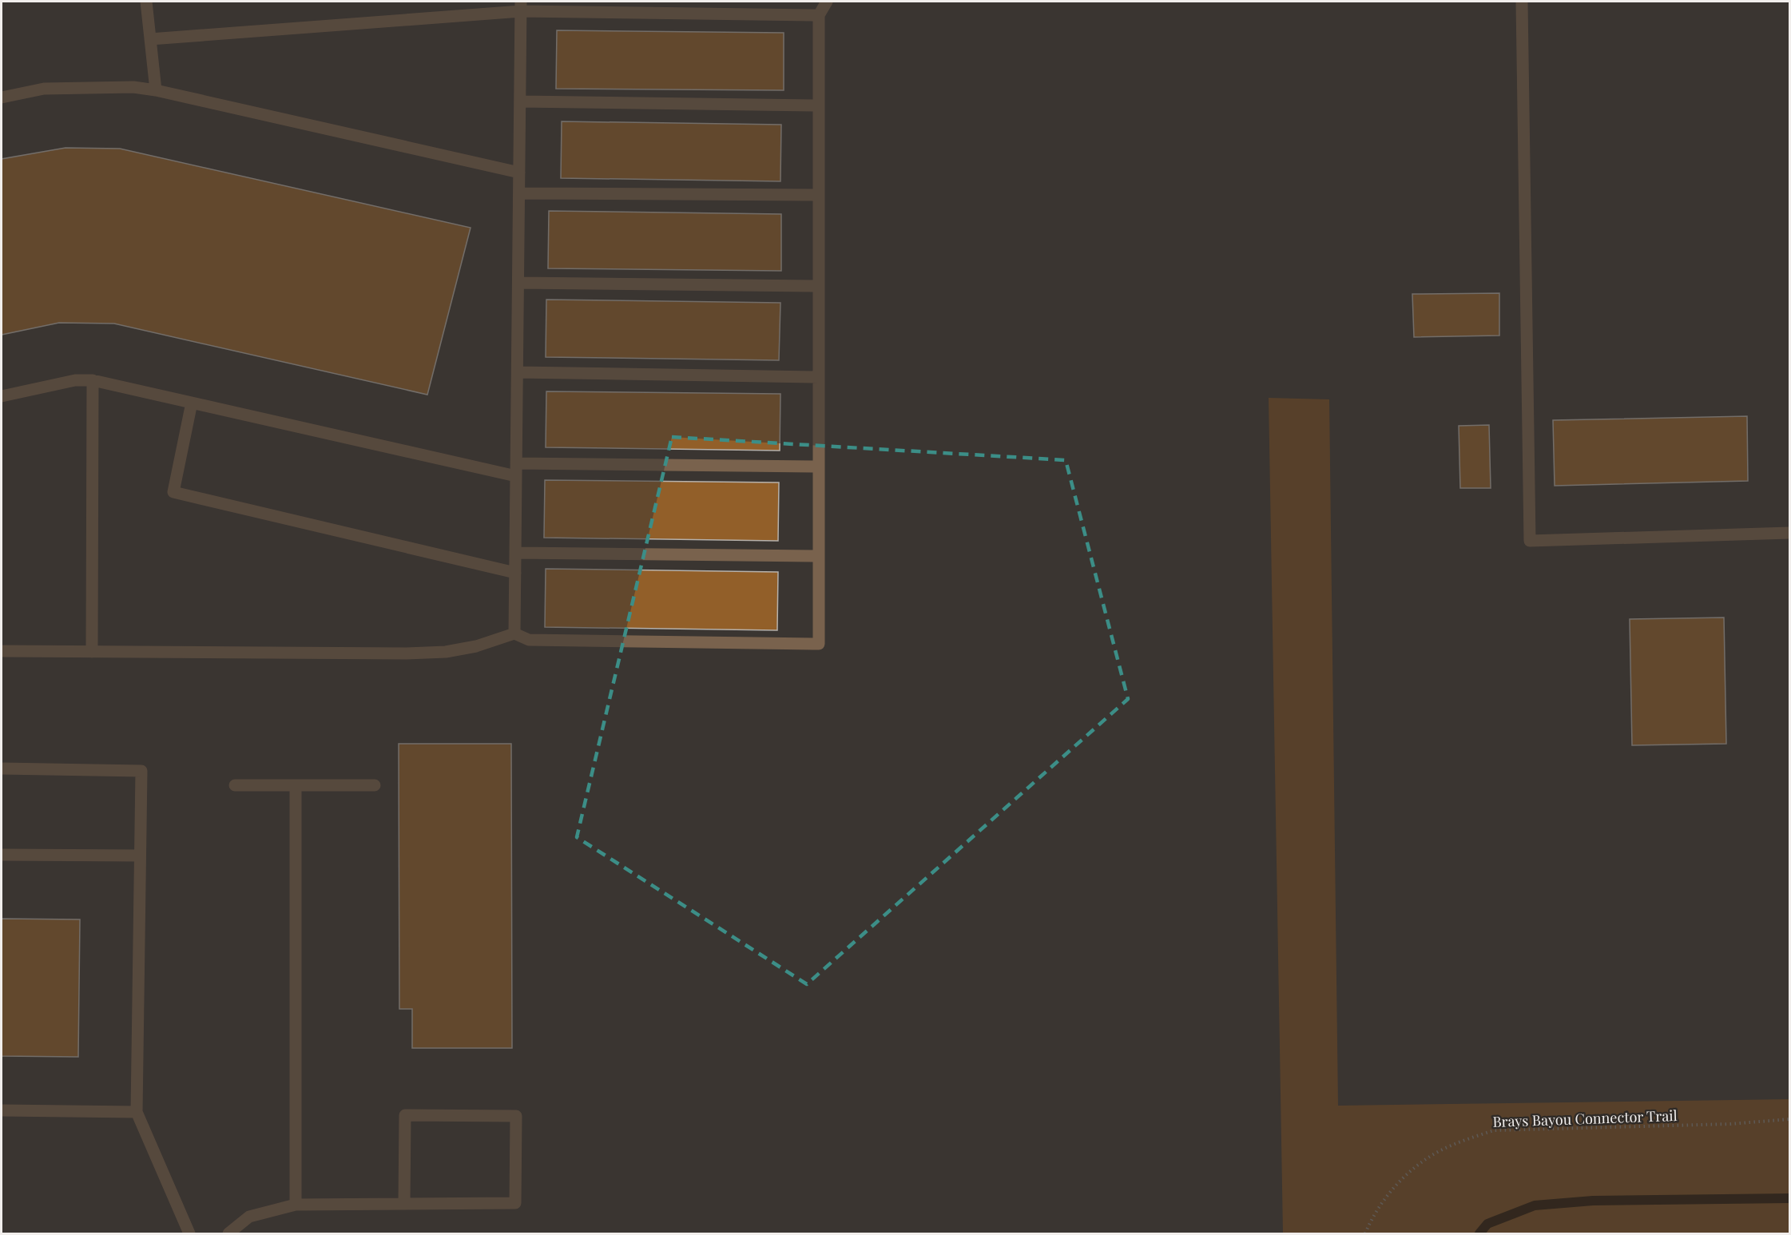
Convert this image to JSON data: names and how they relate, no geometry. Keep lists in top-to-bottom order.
{
  "streets": {
    "path": ["Brays Bayou Connector Trail"]
  }
}
